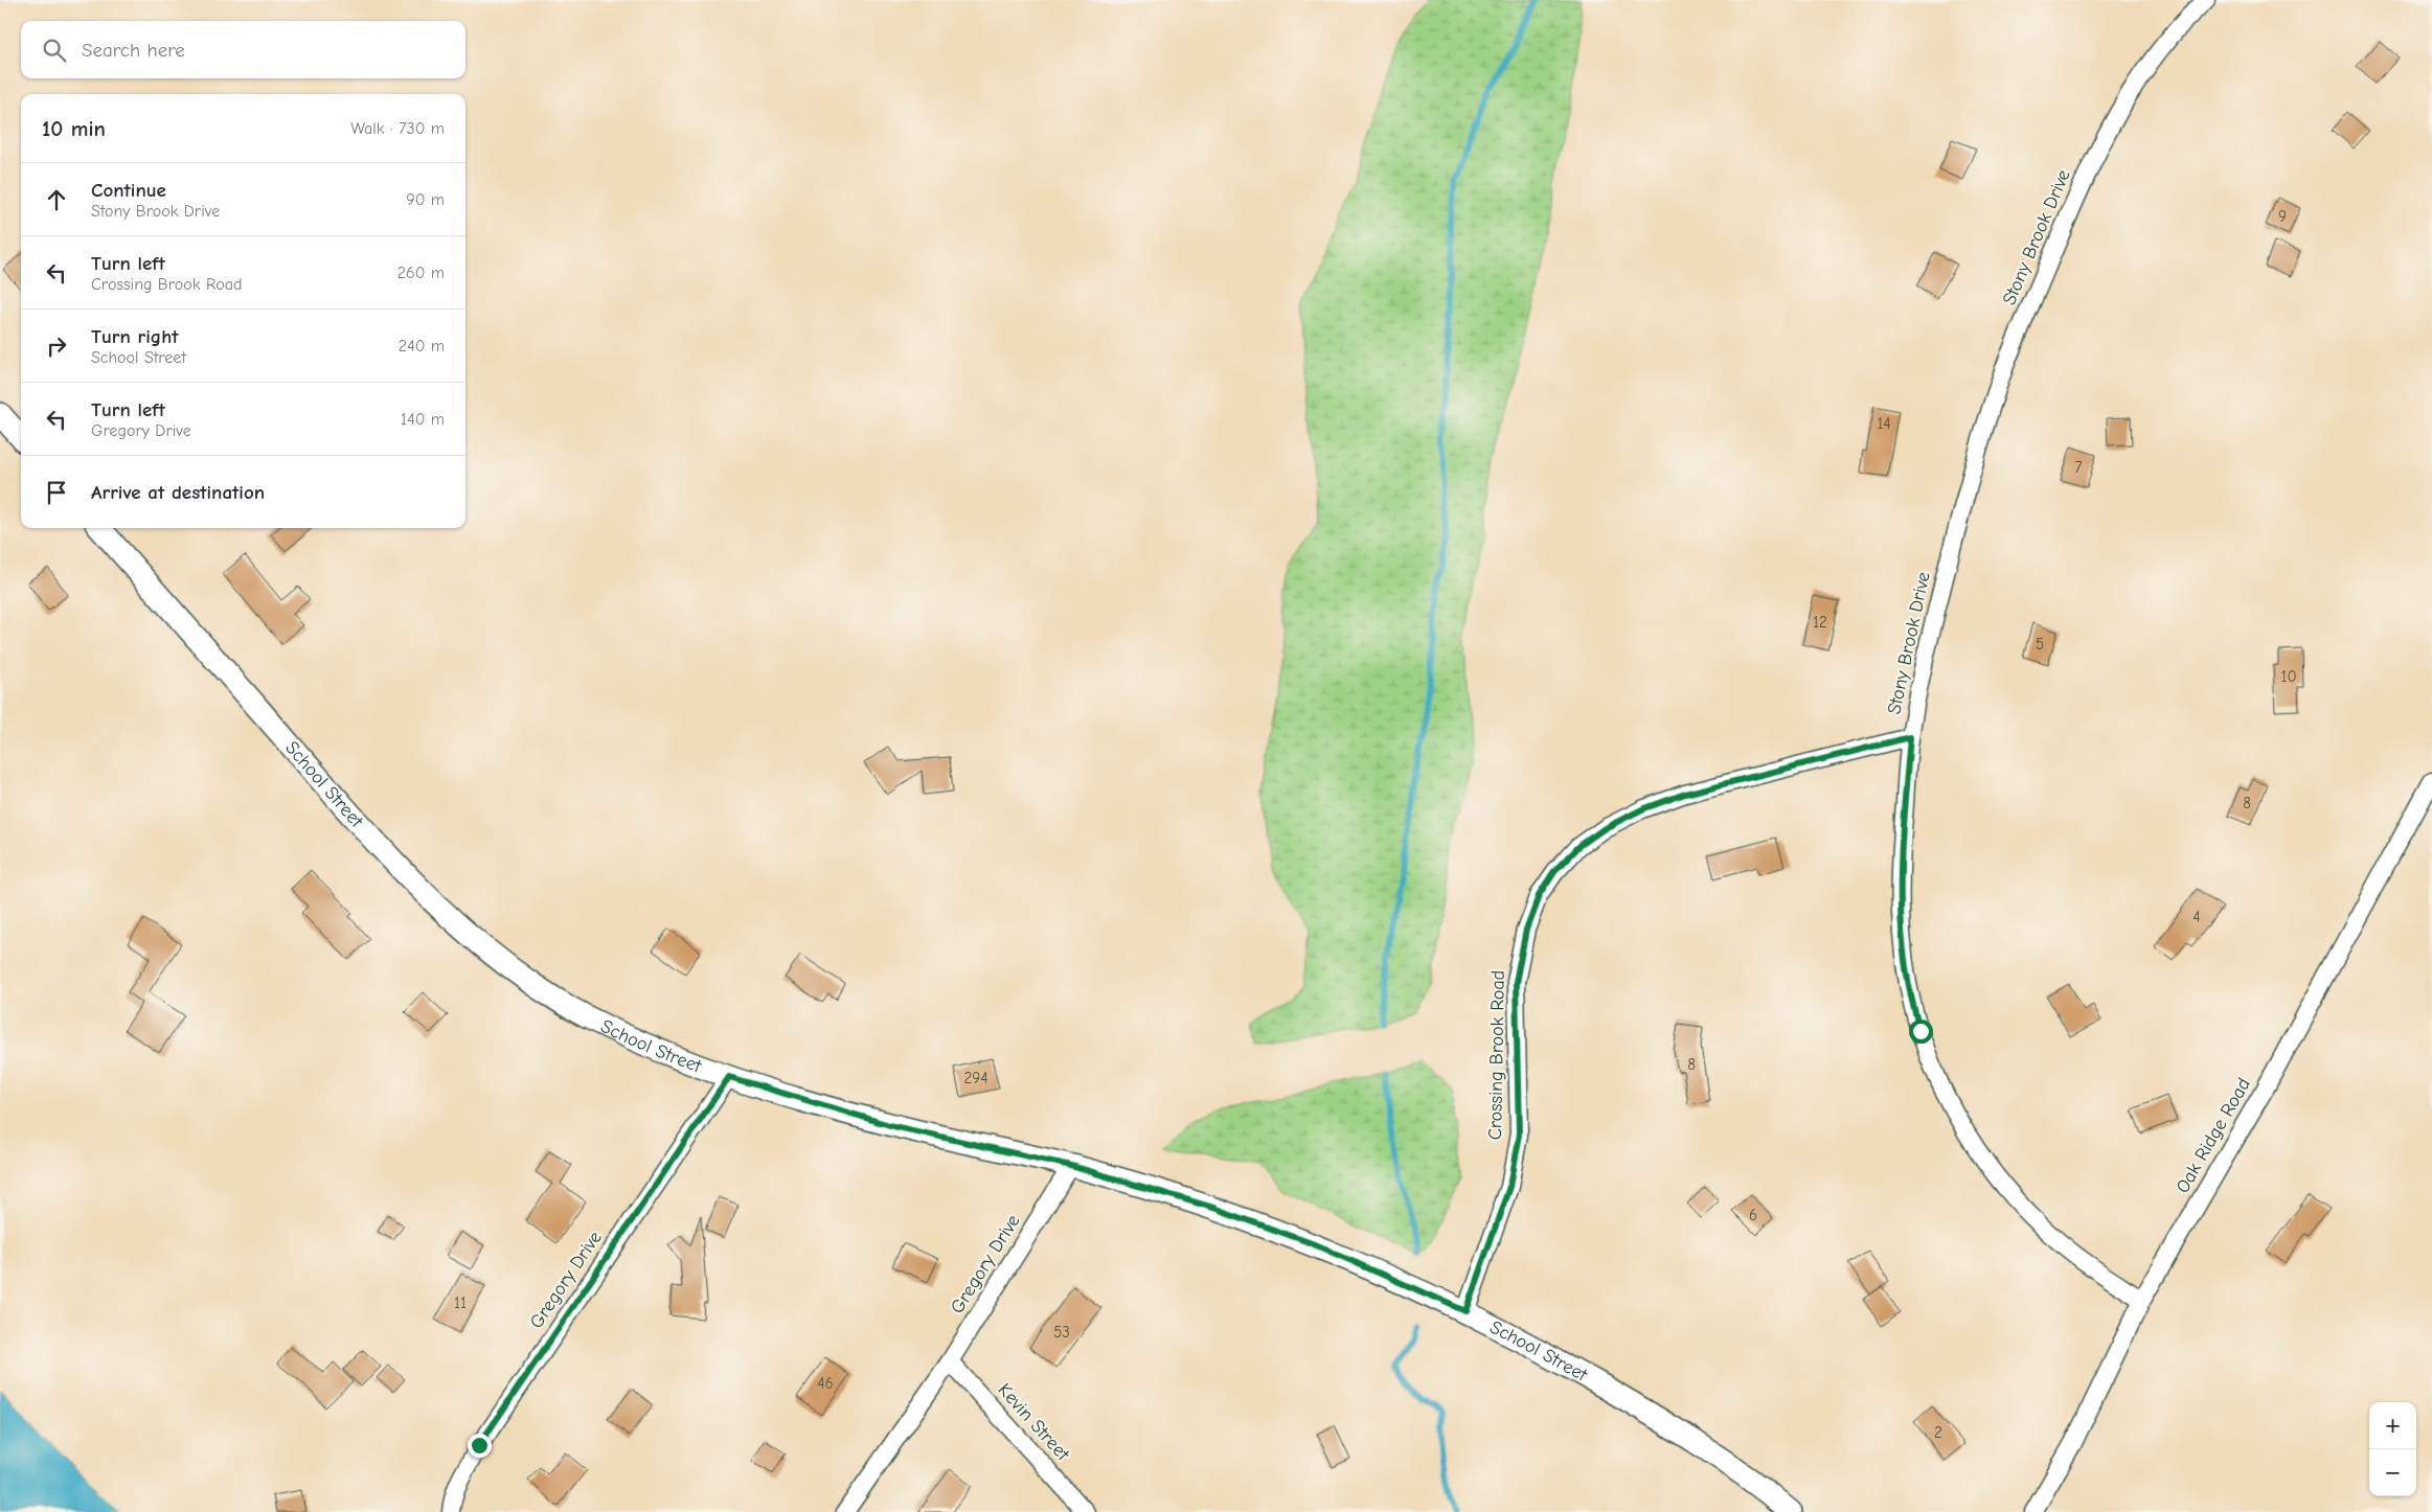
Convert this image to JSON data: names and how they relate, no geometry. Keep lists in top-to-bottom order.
{
  "streets": {
    "street": [
      "Stony Brook Drive",
      "School Street",
      "Crossing Brook Road",
      "Oak Ridge Road",
      "Gregory Drive",
      "Kevin Street"
    ]
  },
  "crossings": [
    ["Stony Brook Drive", "Crossing Brook Road"],
    ["Stony Brook Drive", "Oak Ridge Road"],
    ["School Street", "Crossing Brook Road"],
    ["School Street", "Gregory Drive"],
    ["Gregory Drive", "Kevin Street"]
  ],
  "house_numbers": [
    "9",
    "14",
    "7",
    "12",
    "5",
    "10",
    "8",
    "4",
    "8",
    "294",
    "6",
    "11",
    "53",
    "46",
    "2"
  ],
  "page": {
    "search": "Search here",
    "heading": ["10 min", "Walk · 730 m"],
    "list": [
      ["Continue", "Stony Brook Drive", "90 m"],
      ["Turn left", "Crossing Brook Road", "260 m"],
      ["Turn right", "School Street", "240 m"],
      ["Turn left", "Gregory Drive", "140 m"],
      "Arrive at destination"
    ],
    "map_buttons": ["+", "−"]
  }
}
